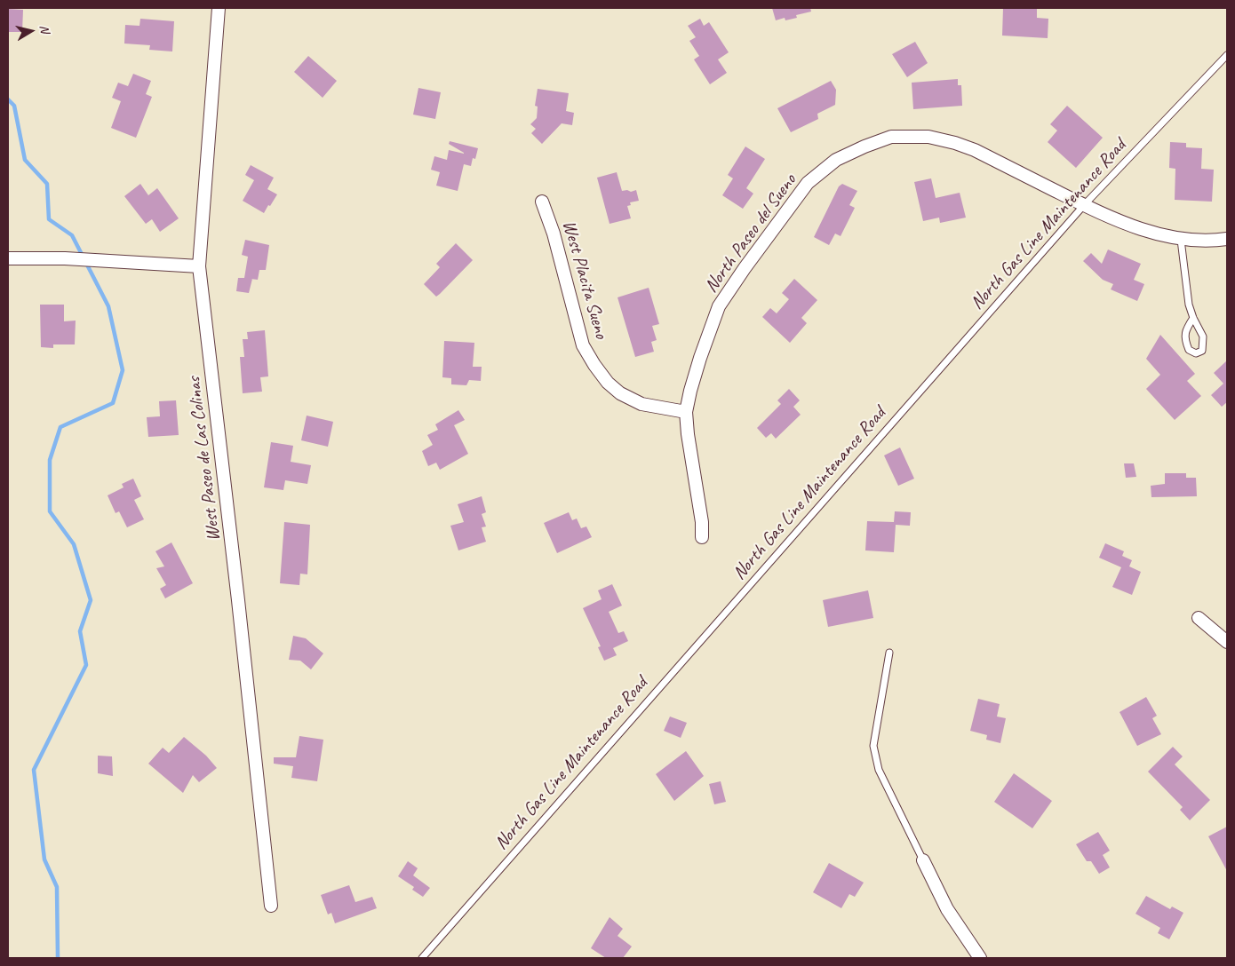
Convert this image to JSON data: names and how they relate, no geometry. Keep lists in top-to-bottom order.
{
  "streets": {
    "street": ["North Paseo del Sueno", "West Placita Sueno", "West Paseo de Las Colinas"],
    "lane": ["North Gas Line Maintenance Road"]
  },
  "crossings": [
    ["North Gas Line Maintenance Road", "North Paseo del Sueno"],
    ["North Paseo del Sueno", "West Placita Sueno"]
  ],
  "north": "right"
}
